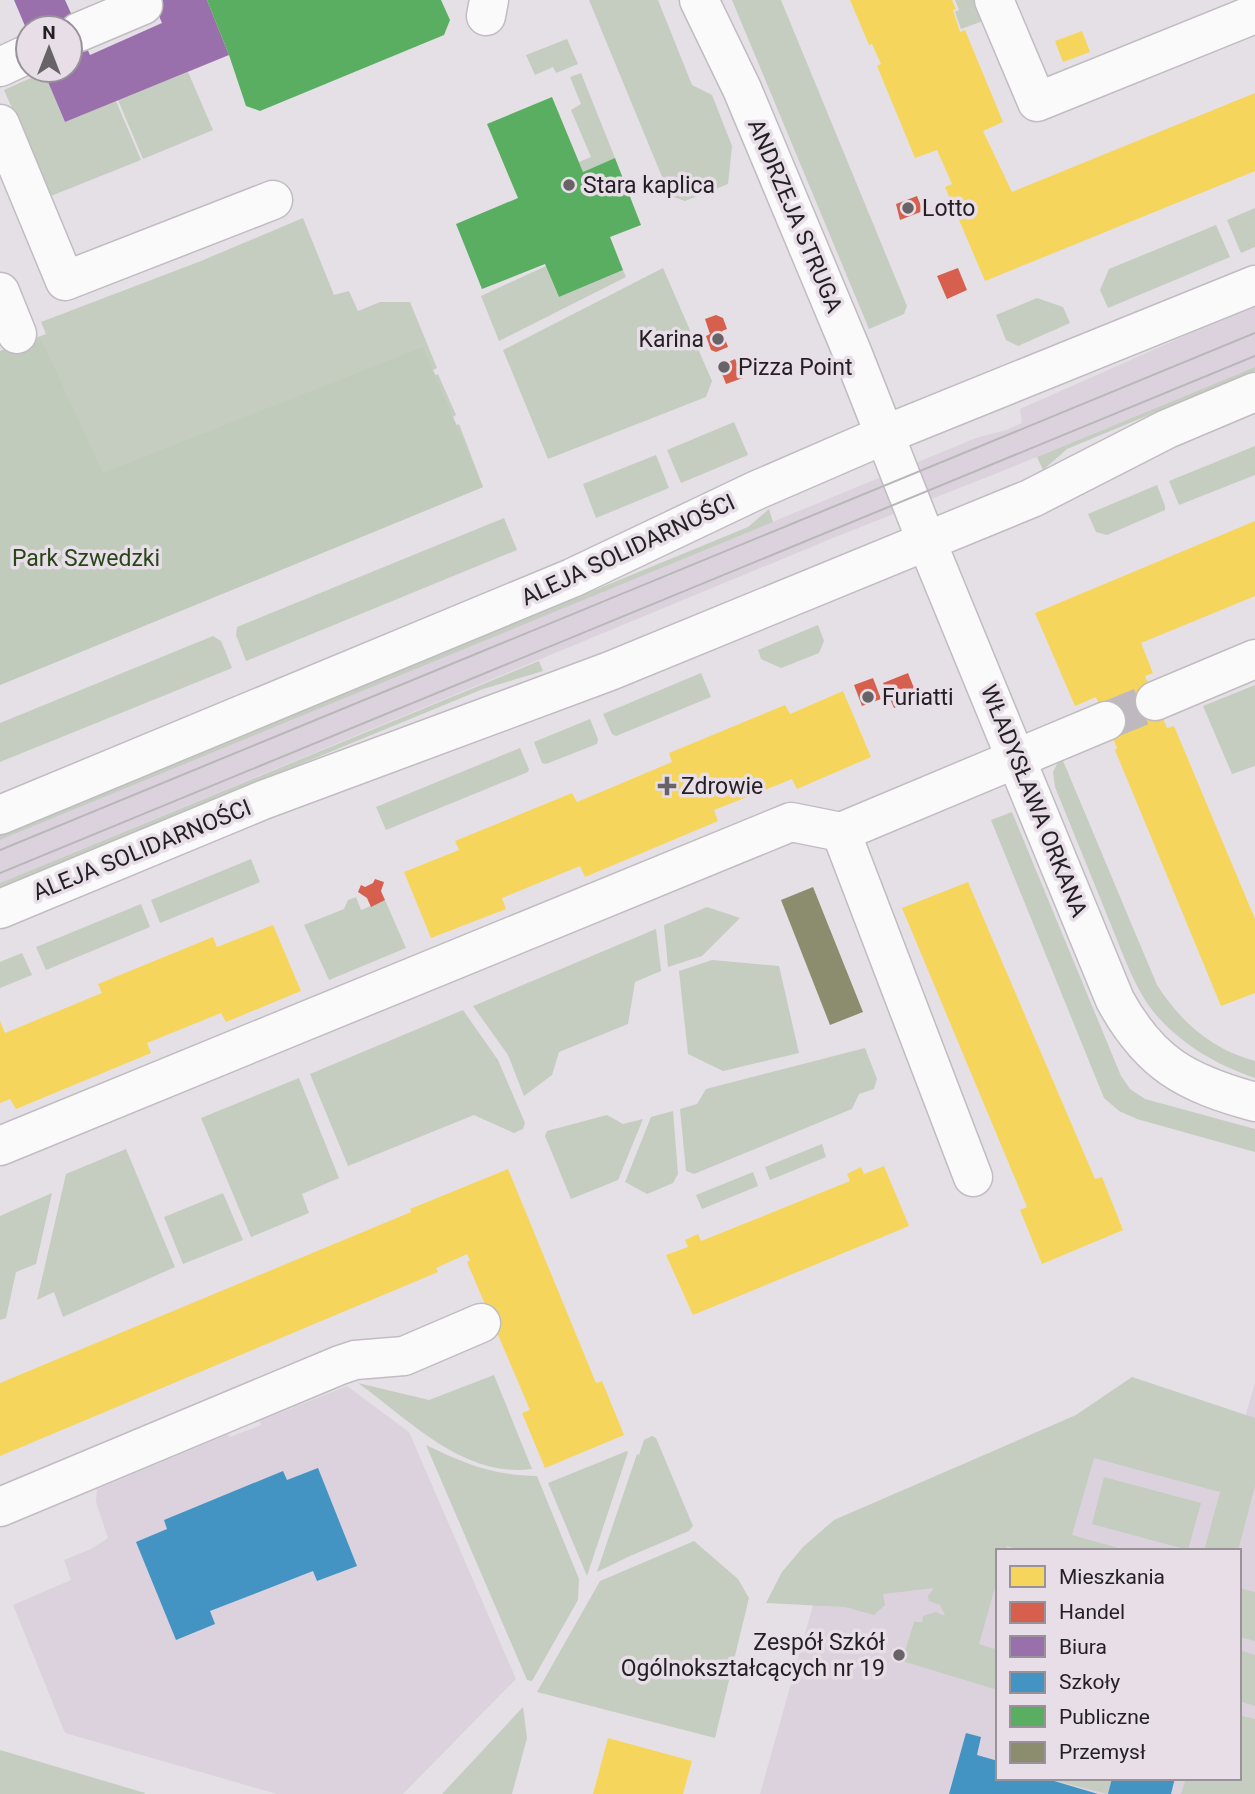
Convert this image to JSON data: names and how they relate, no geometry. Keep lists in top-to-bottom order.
{
  "streets": {
    "street": ["ANDRZEJA STRUGA", "ALEJA SOLIDARNOŚCI", "WŁADYSŁAWA ORKANA"]
  },
  "crossings": [
    ["ANDRZEJA STRUGA", "ALEJA SOLIDARNOŚCI"],
    ["ANDRZEJA STRUGA", "WŁADYSŁAWA ORKANA"],
    ["ALEJA SOLIDARNOŚCI", "WŁADYSŁAWA ORKANA"]
  ],
  "parks": ["Park Szwedzki"],
  "places": {
    "other": [
      "Stara kaplica",
      "Lotto",
      "Karina",
      "Pizza Point",
      "Furiatti",
      "Zespół Szkół Ogólnokształcących nr 19"
    ],
    "health": ["Zdrowie"]
  },
  "legend": [
    "Mieszkania",
    "Handel",
    "Biura",
    "Szkoły",
    "Publiczne",
    "Przemysł"
  ],
  "north": "top"
}
